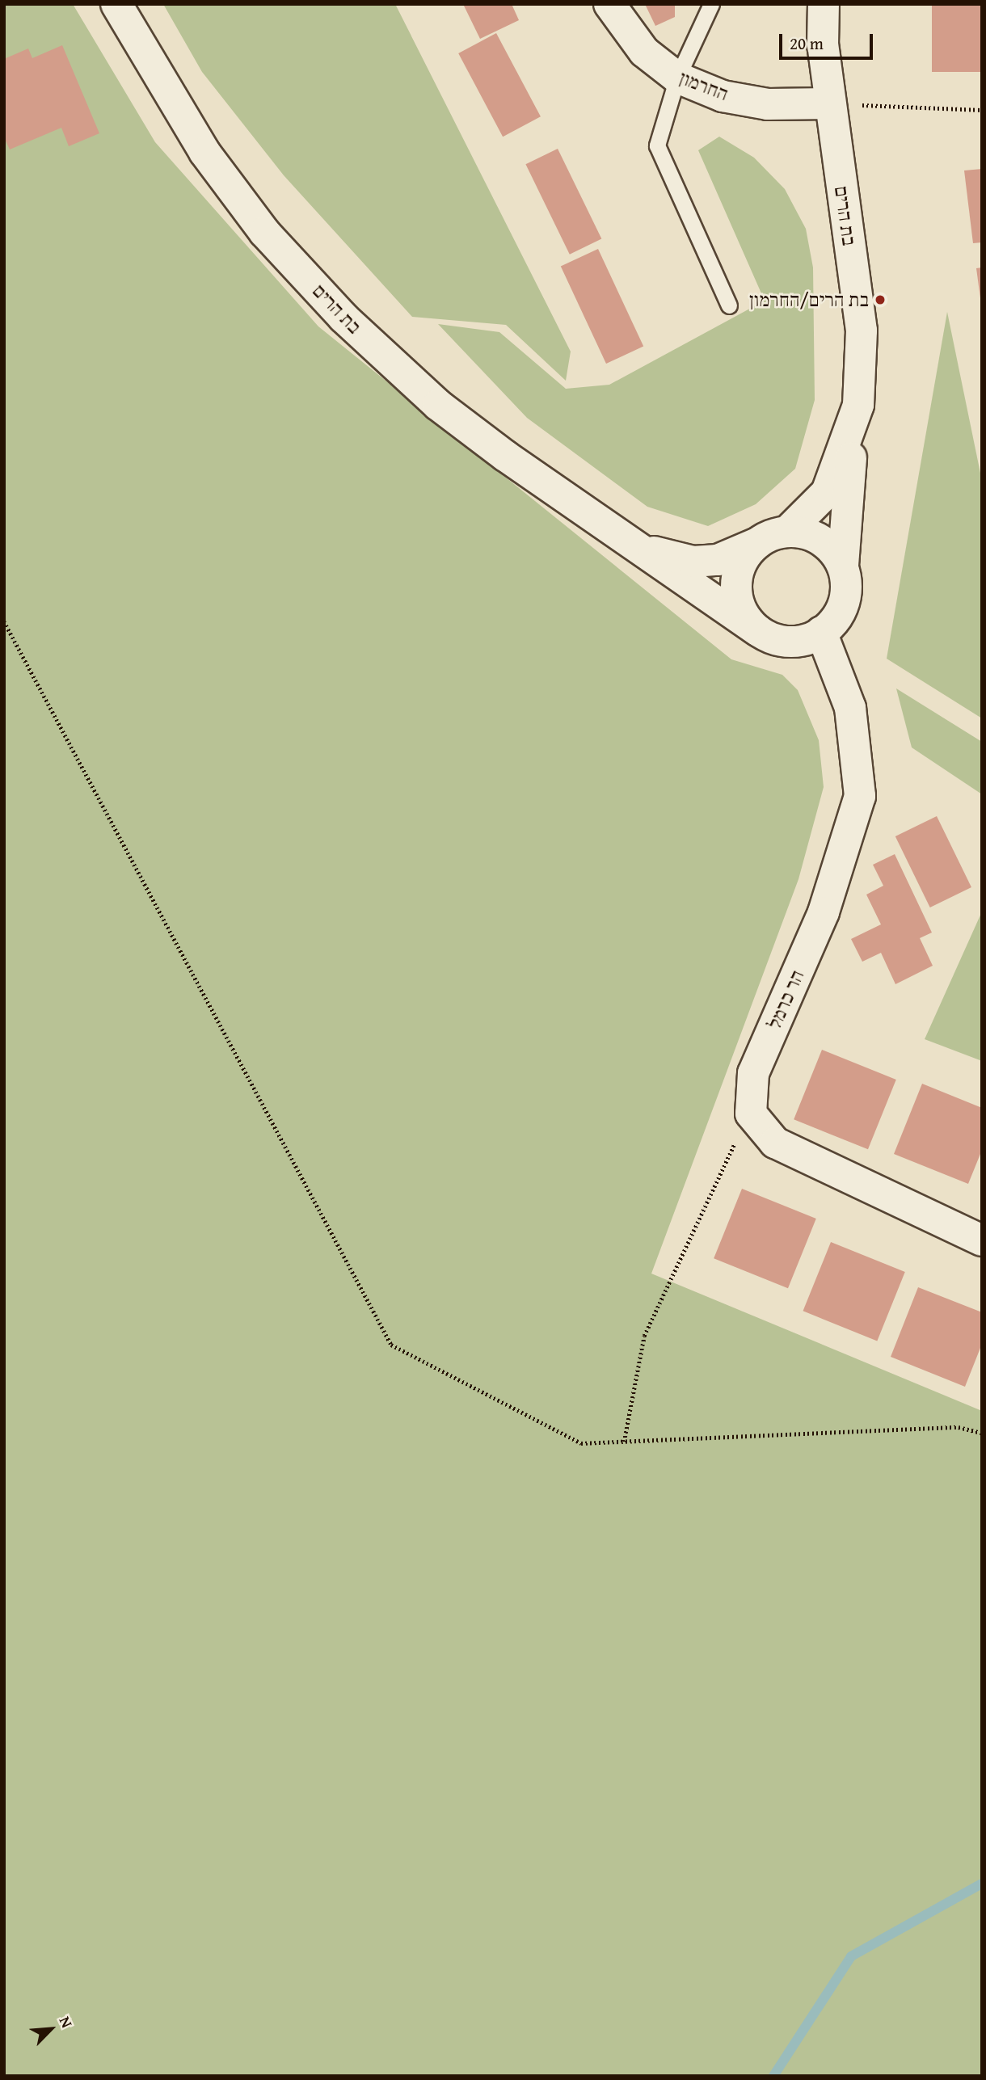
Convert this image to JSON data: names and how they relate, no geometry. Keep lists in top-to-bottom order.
{
  "streets": {
    "street": ["החרמון", "בת הרים", "הר כרמל"]
  },
  "crossings": [
    ["החרמון", "בת הרים"],
    ["בת הרים", "הר כרמל"]
  ],
  "places": ["בת הרים/החרמון"],
  "scale_bar": "20 m",
  "north": "top right"
}
